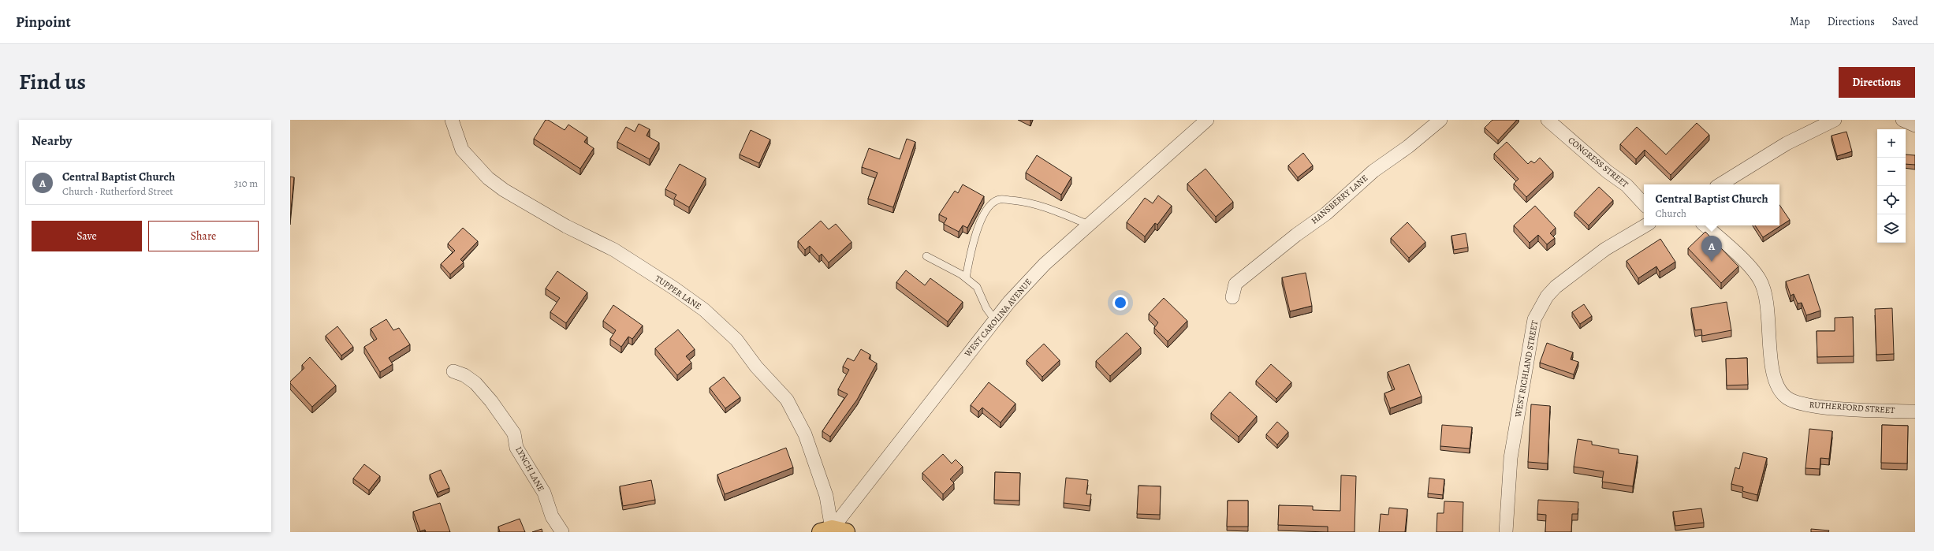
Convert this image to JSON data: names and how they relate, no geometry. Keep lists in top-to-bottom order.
{
  "streets": {
    "street": [
      "CONGRESS STREET",
      "HANSBERRY LANE",
      "TUPPER LANE",
      "WEST CAROLINA AVENUE",
      "WEST RICHLAND STREET",
      "RUTHERFORD STREET",
      "LYNCH LANE"
    ]
  },
  "crossings": [
    ["TUPPER LANE", "WEST CAROLINA AVENUE"]
  ],
  "page": {
    "header": "Pinpoint",
    "nav": ["Map", "Directions", "Saved"],
    "title": "Find us",
    "buttons": [
      "Directions",
      ["Save", "Share"]
    ],
    "heading": "Nearby",
    "map_buttons": ["+", "−"],
    "list": [
      {
        "mark": "A",
        "name": "Central Baptist Church",
        "note": "Church · Rutherford Street",
        "value": "310 m"
      }
    ],
    "popup": ["Central Baptist Church", "Church"],
    "pins": "A"
  }
}
